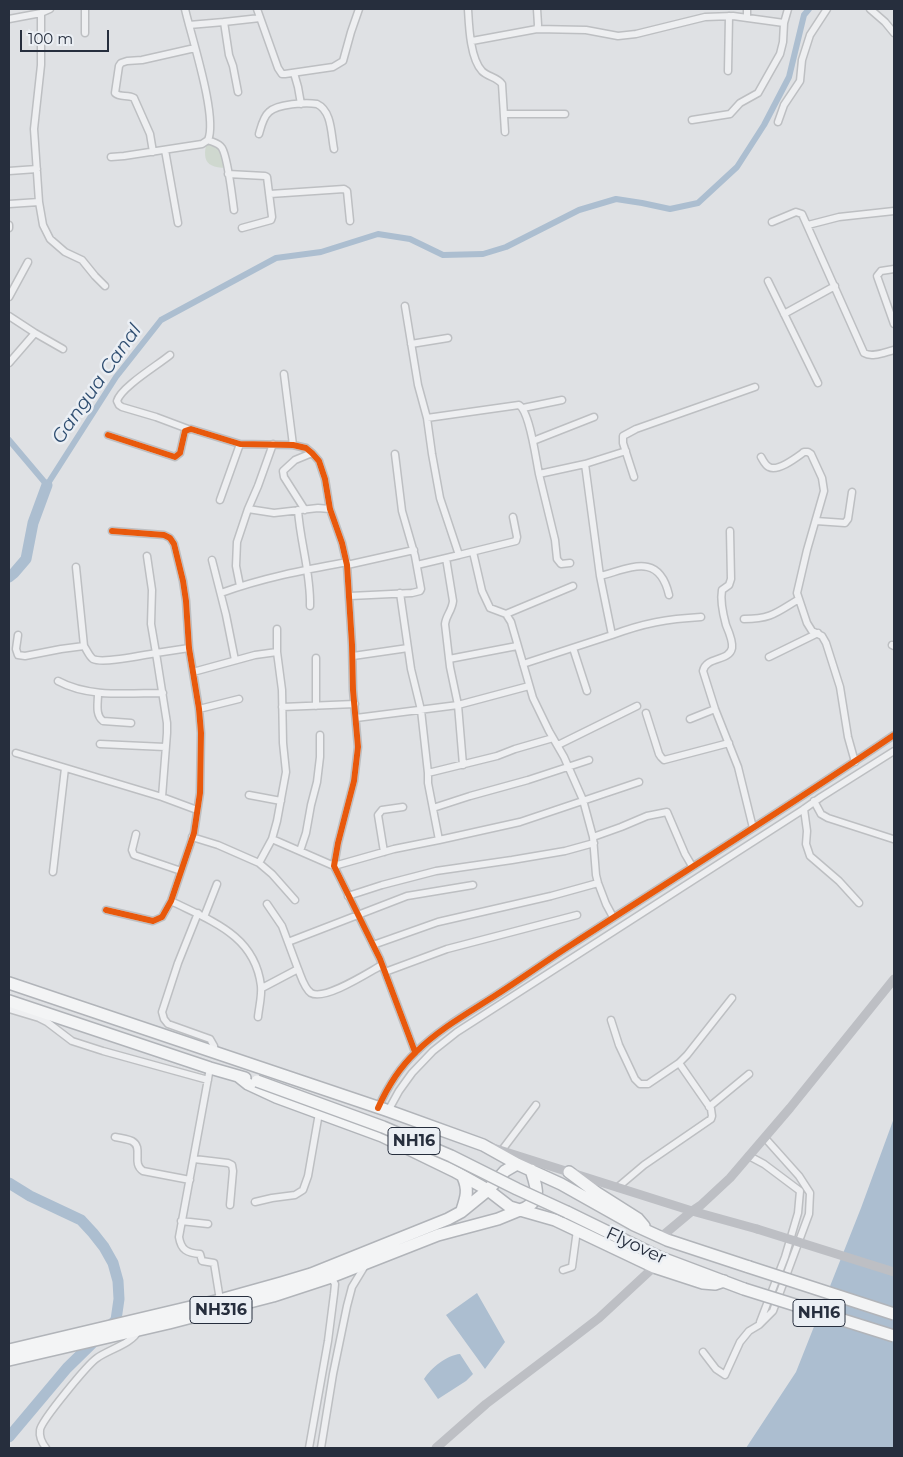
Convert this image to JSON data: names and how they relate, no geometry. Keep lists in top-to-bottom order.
{
  "streets": {
    "highway": ["NH16", "Flyover", "NH316"]
  },
  "crossings": [
    ["NH16", "Flyover"],
    ["NH16", "NH316"]
  ],
  "water": ["Gangua Canal"],
  "scale_bar": "100 m"
}
